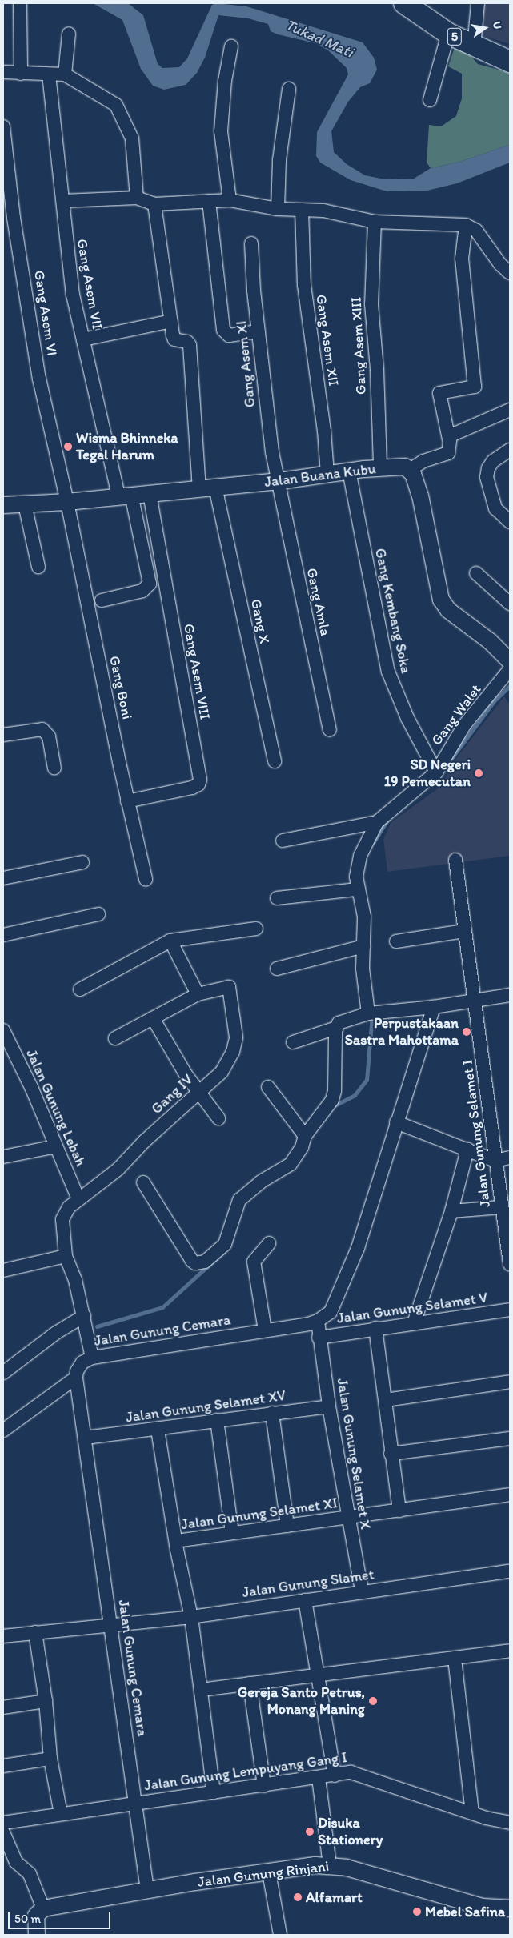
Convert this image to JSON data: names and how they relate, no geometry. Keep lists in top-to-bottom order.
{
  "streets": {
    "highway": ["5"],
    "street": [
      "Gang Asem VII",
      "Gang Asem VI",
      "Gang Asem XII",
      "Gang Asem XIII",
      "Gang Asem XI",
      "Jalan Buana Kubu",
      "Gang Amla",
      "Gang Kembang Soka",
      "Gang X",
      "Gang Asem VIII",
      "Gang Boni",
      "Gang Walet",
      "Gang IV",
      "Jalan Gunung Lebah",
      "Jalan Gunung Selamet I",
      "Jalan Gunung Selamet V",
      "Jalan Gunung Cemara",
      "Jalan Gunung Selamet XV",
      "Jalan Gunung Selamet X",
      "Jalan Gunung Selamet XI",
      "Jalan Gunung Slamet",
      "Jalan Gunung Lempuyang Gang I",
      "Jalan Gunung Rinjani"
    ]
  },
  "crossings": [
    ["Gang Asem VII", "Jalan Buana Kubu"],
    ["Gang Asem VI", "Jalan Buana Kubu"],
    ["Gang Asem VI", "Gang Boni"],
    ["Gang Asem XII", "Jalan Buana Kubu"],
    ["Gang Asem XIII", "Jalan Buana Kubu"],
    ["Gang Asem XI", "Jalan Buana Kubu"],
    ["Gang Asem XI", "Gang Amla"],
    ["Jalan Buana Kubu", "Gang Amla"],
    ["Jalan Buana Kubu", "Gang Kembang Soka"],
    ["Jalan Buana Kubu", "Gang X"],
    ["Jalan Buana Kubu", "Gang Asem VIII"],
    ["Jalan Buana Kubu", "Gang Boni"],
    ["Gang Kembang Soka", "Gang Walet"],
    ["Gang Asem VIII", "Gang Boni"],
    ["Gang IV", "Jalan Gunung Lebah"],
    ["Gang IV", "Jalan Gunung Cemara"],
    ["Jalan Gunung Selamet V", "Jalan Gunung Selamet X"],
    ["Jalan Gunung Cemara", "Jalan Gunung Selamet XV"],
    ["Jalan Gunung Cemara", "Jalan Gunung Selamet X"],
    ["Jalan Gunung Cemara", "Jalan Gunung Slamet"],
    ["Jalan Gunung Cemara", "Jalan Gunung Lempuyang Gang I"],
    ["Jalan Gunung Cemara", "Jalan Gunung Rinjani"],
    ["Jalan Gunung Selamet XV", "Jalan Gunung Selamet X"],
    ["Jalan Gunung Selamet X", "Jalan Gunung Selamet XI"],
    ["Jalan Gunung Selamet X", "Jalan Gunung Slamet"]
  ],
  "water": ["Tukad Mati"],
  "places": [
    "Wisma Bhinneka Tegal Harum",
    "SD Negeri 19 Pemecutan",
    "Perpustakaan Sastra Mahottama",
    "Gereja Santo Petrus, Monang Maning",
    "Disuka Stationery",
    "Alfamart",
    "Mebel Safina"
  ],
  "scale_bar": "50 m",
  "north": "right"
}
